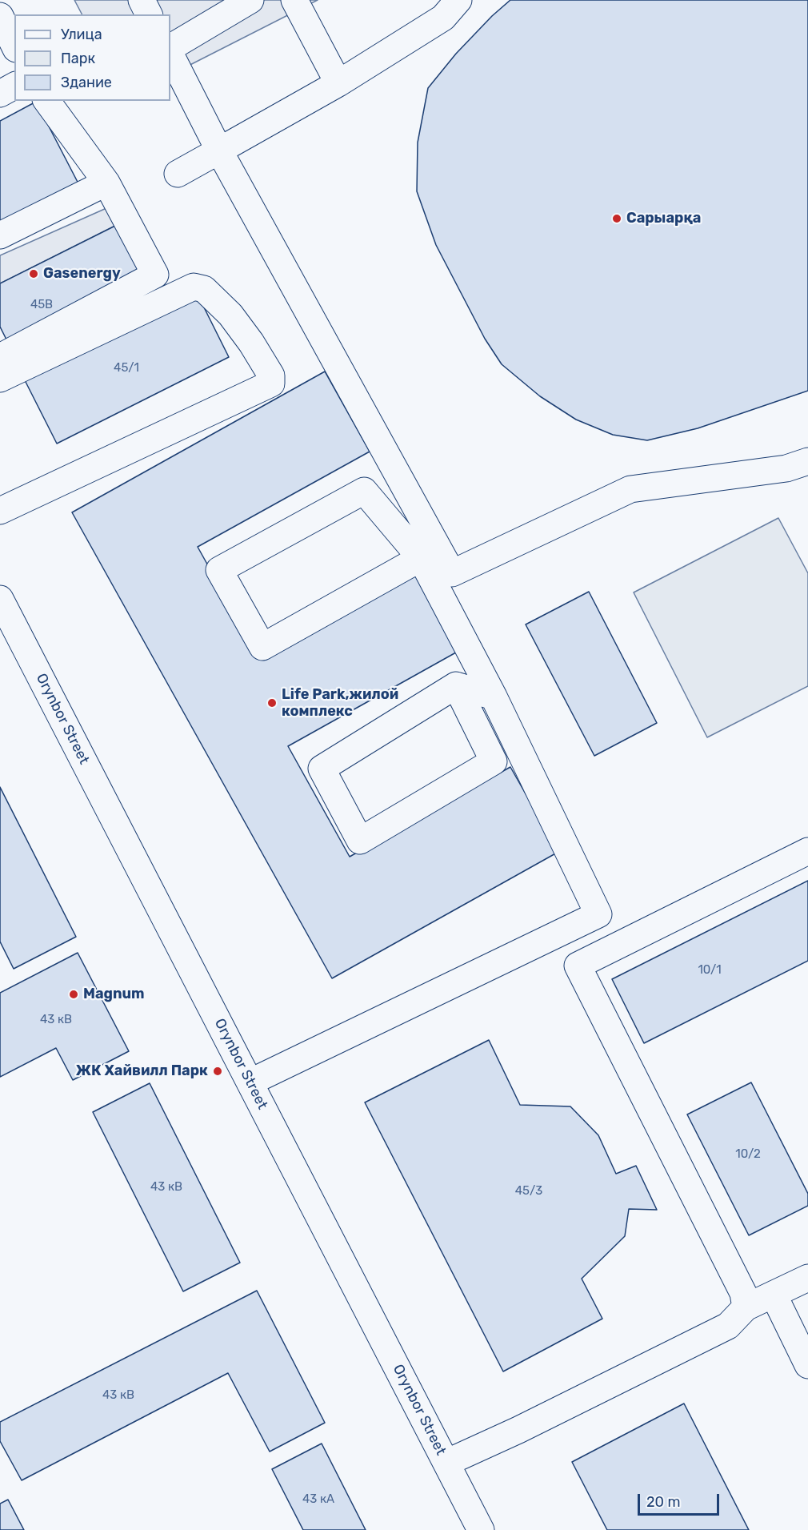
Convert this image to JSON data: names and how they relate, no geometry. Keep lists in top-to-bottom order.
{
  "streets": {
    "street": ["Orynbor Street"]
  },
  "places": [
    "Сарыарқа",
    "Gasenergy",
    "Life Park,жилой комплекс",
    "Magnum",
    "ЖК Хайвилл Парк"
  ],
  "house_numbers": [
    "45В",
    "45/1",
    "10/1",
    "43 кВ",
    "10/2",
    "43 кВ",
    "45/3",
    "43 кВ",
    "43 кА"
  ],
  "legend": ["Улица", "Парк", "Здание"],
  "scale_bar": "20 m"
}
